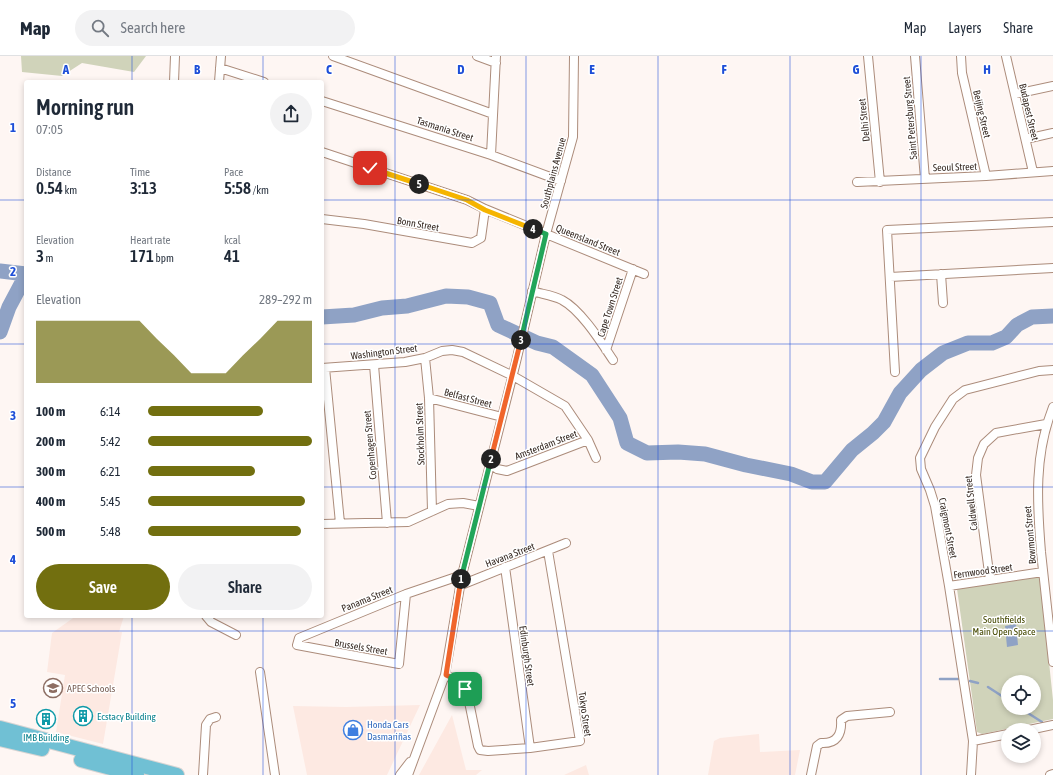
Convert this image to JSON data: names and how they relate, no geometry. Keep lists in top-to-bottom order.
{
  "streets": {
    "street": [
      "Budapest Street",
      "Beijing Street",
      "Saint Petersburg Street",
      "Delhi Street",
      "Tasmania Street",
      "Seoul Street",
      "Southplains Avenue",
      "Bonn Street",
      "Queensland Street",
      "Cape Town Street",
      "Washington Street",
      "Belfast Street",
      "Stockholm Street",
      "Copenhagen Street",
      "Amsterdam Street",
      "Caldwell Street",
      "Craigmont Street",
      "Bowmont Street",
      "Havana Street",
      "Fernwood Street",
      "Panama Street",
      "Brussels Street",
      "Edinburgh Street",
      "Tokyo Street"
    ]
  },
  "crossings": [
    ["Budapest Street", "Seoul Street"],
    ["Beijing Street", "Seoul Street"],
    ["Saint Petersburg Street", "Seoul Street"],
    ["Delhi Street", "Seoul Street"],
    ["Tasmania Street", "Southplains Avenue"],
    ["Southplains Avenue", "Queensland Street"],
    ["Southplains Avenue", "Washington Street"],
    ["Southplains Avenue", "Belfast Street"],
    ["Southplains Avenue", "Amsterdam Street"],
    ["Southplains Avenue", "Havana Street"],
    ["Southplains Avenue", "Tokyo Street"],
    ["Bonn Street", "Queensland Street"],
    ["Queensland Street", "Cape Town Street"],
    ["Washington Street", "Stockholm Street"],
    ["Washington Street", "Copenhagen Street"],
    ["Washington Street", "Amsterdam Street"],
    ["Belfast Street", "Stockholm Street"],
    ["Caldwell Street", "Bowmont Street"],
    ["Caldwell Street", "Fernwood Street"],
    ["Craigmont Street", "Fernwood Street"],
    ["Bowmont Street", "Fernwood Street"],
    ["Havana Street", "Edinburgh Street"],
    ["Havana Street", "Tokyo Street"],
    ["Panama Street", "Brussels Street"],
    ["Edinburgh Street", "Tokyo Street"]
  ],
  "parks": ["Southfields Main Open Space"],
  "places": {
    "school or university": ["APEC Schools"],
    "building": ["Ecstacy Building", "IMB Building"],
    "shop": ["Honda Cars Dasmariñas"]
  },
  "page": {
    "header": "Map",
    "search": "Search here",
    "nav": ["Map", "Layers", "Share"],
    "heading": ["Morning run", "07:05"],
    "stats": [
      ["Distance", "0.54 km"],
      ["Time", "3:13"],
      ["Pace", "5:58 /km"],
      ["Elevation", "3 m"],
      ["Heart rate", "171 bpm"],
      ["kcal", "41"]
    ],
    "pins": [
      "5",
      "4",
      "3",
      "2",
      "1"
    ],
    "chart": ["Elevation", "289–292 m"],
    "list": [
      {
        "name": "100 m",
        "note": "6:14"
      },
      {
        "name": "200 m",
        "note": "5:42"
      },
      {
        "name": "300 m",
        "note": "6:21"
      },
      {
        "name": "400 m",
        "note": "5:45"
      },
      {
        "name": "500 m",
        "note": "5:48"
      }
    ],
    "buttons": ["Save", "Share"]
  },
  "grid": {
    "columns": [
      "A",
      "B",
      "C",
      "D",
      "E",
      "F",
      "G",
      "H"
    ],
    "rows": [
      "1",
      "2",
      "3",
      "4",
      "5"
    ]
  }
}
